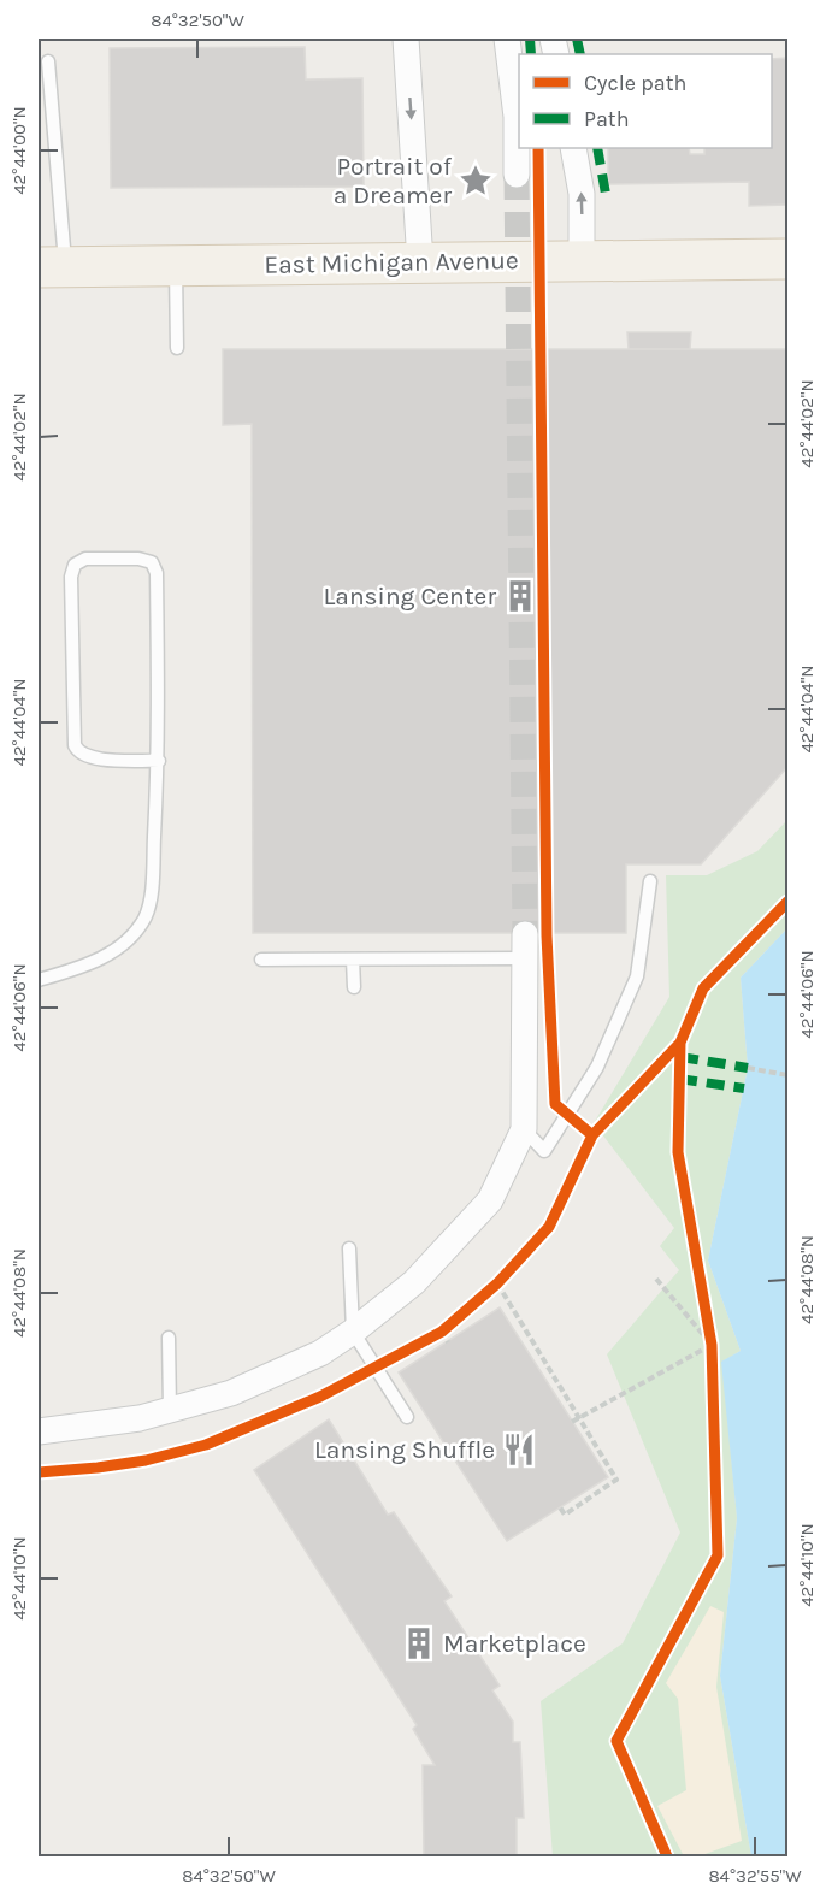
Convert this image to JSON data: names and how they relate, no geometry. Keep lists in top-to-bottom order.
{
  "streets": {
    "main road": ["East Michigan Avenue"]
  },
  "places": {
    "place": ["Portrait of a Dreamer"],
    "building": ["Lansing Center", "Marketplace"],
    "restaurant": ["Lansing Shuffle"]
  },
  "legend": ["Cycle path", "Path"],
  "coordinates": [
    "84°32'50\"W",
    "42°44'00\"N",
    "42°44'02\"N",
    "42°44'04\"N",
    "42°44'06\"N",
    "42°44'08\"N",
    "42°44'10\"N",
    "84°32'55\"W"
  ]
}
